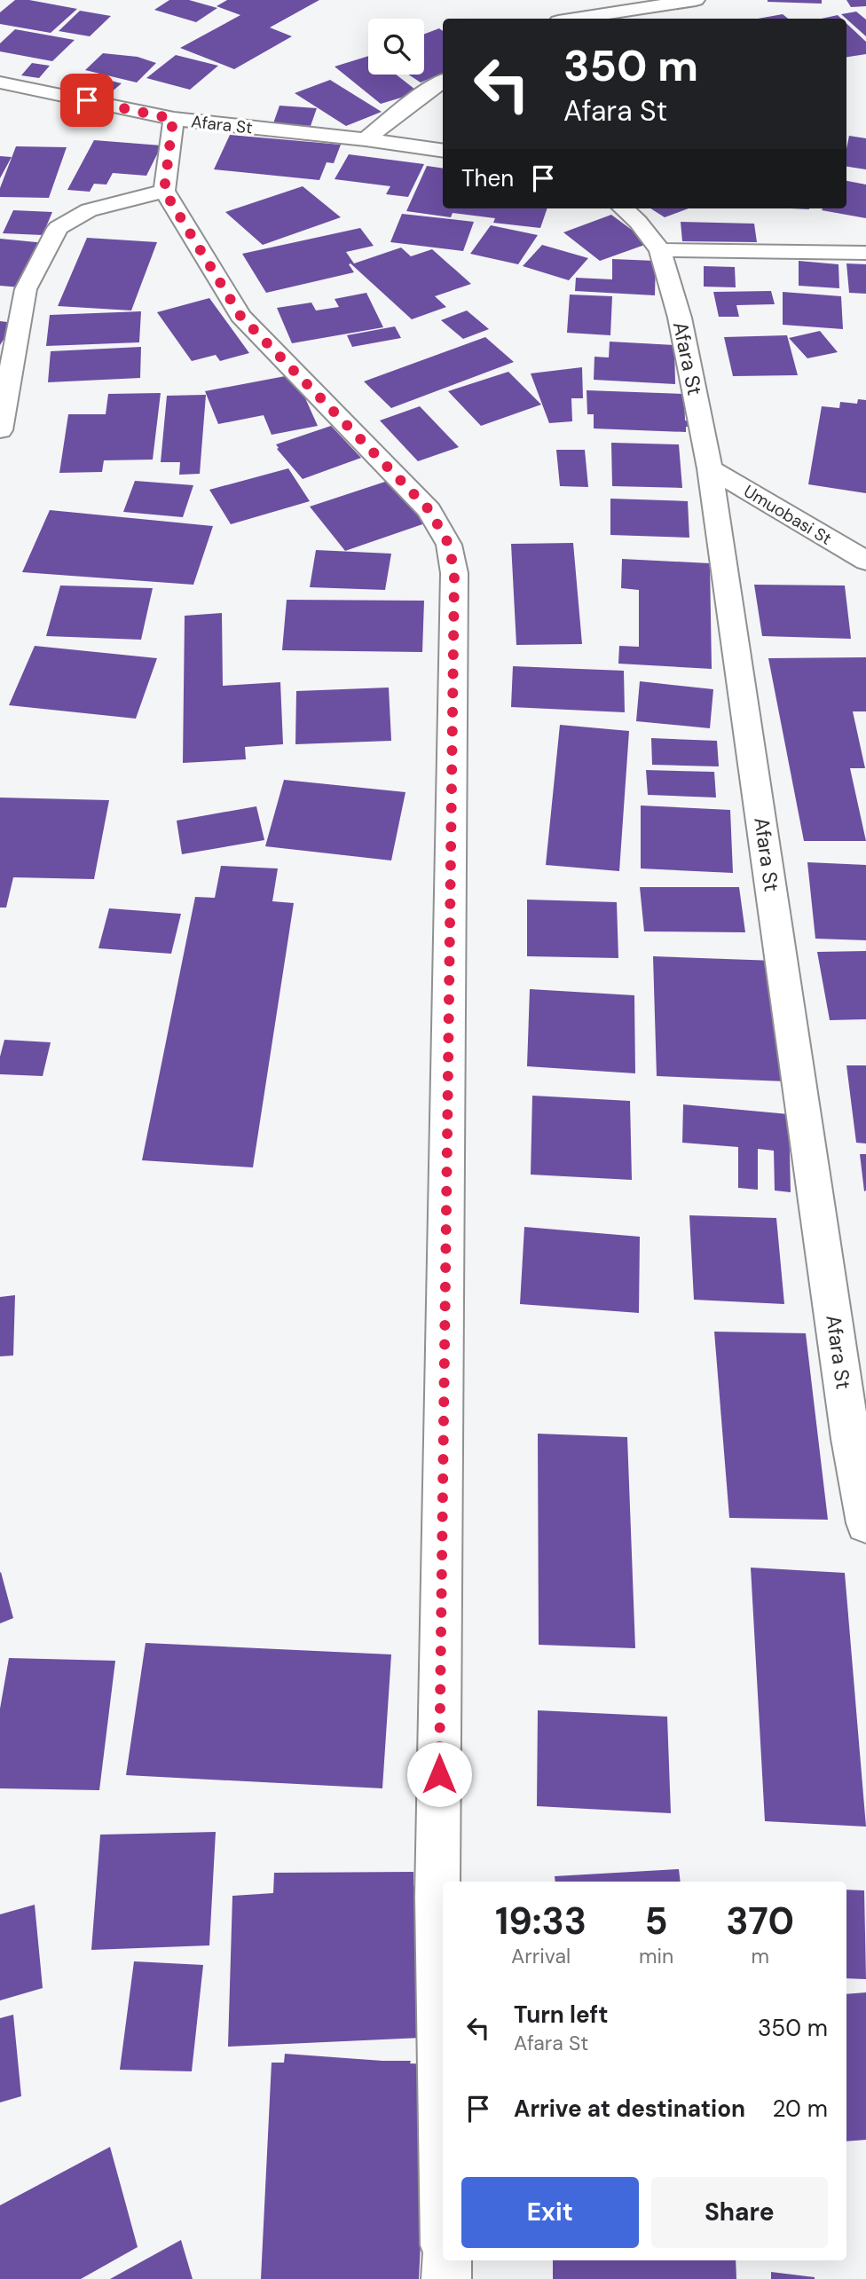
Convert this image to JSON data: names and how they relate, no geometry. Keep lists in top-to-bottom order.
{
  "streets": {
    "street": ["Afara St", "Umuobasi St"]
  },
  "crossings": [
    ["Afara St", "Umuobasi St"]
  ],
  "page": {
    "turn": ["350 m", "Afara St"],
    "then": "Then",
    "eta": [
      "19:33",
      "Arrival",
      "5",
      "min",
      "370",
      "m"
    ],
    "list": [
      {
        "name": "Turn left",
        "note": "Afara St",
        "value": "350 m"
      },
      {
        "name": "Arrive at destination",
        "value": "20 m"
      }
    ],
    "buttons": ["Exit", "Share"]
  }
}
